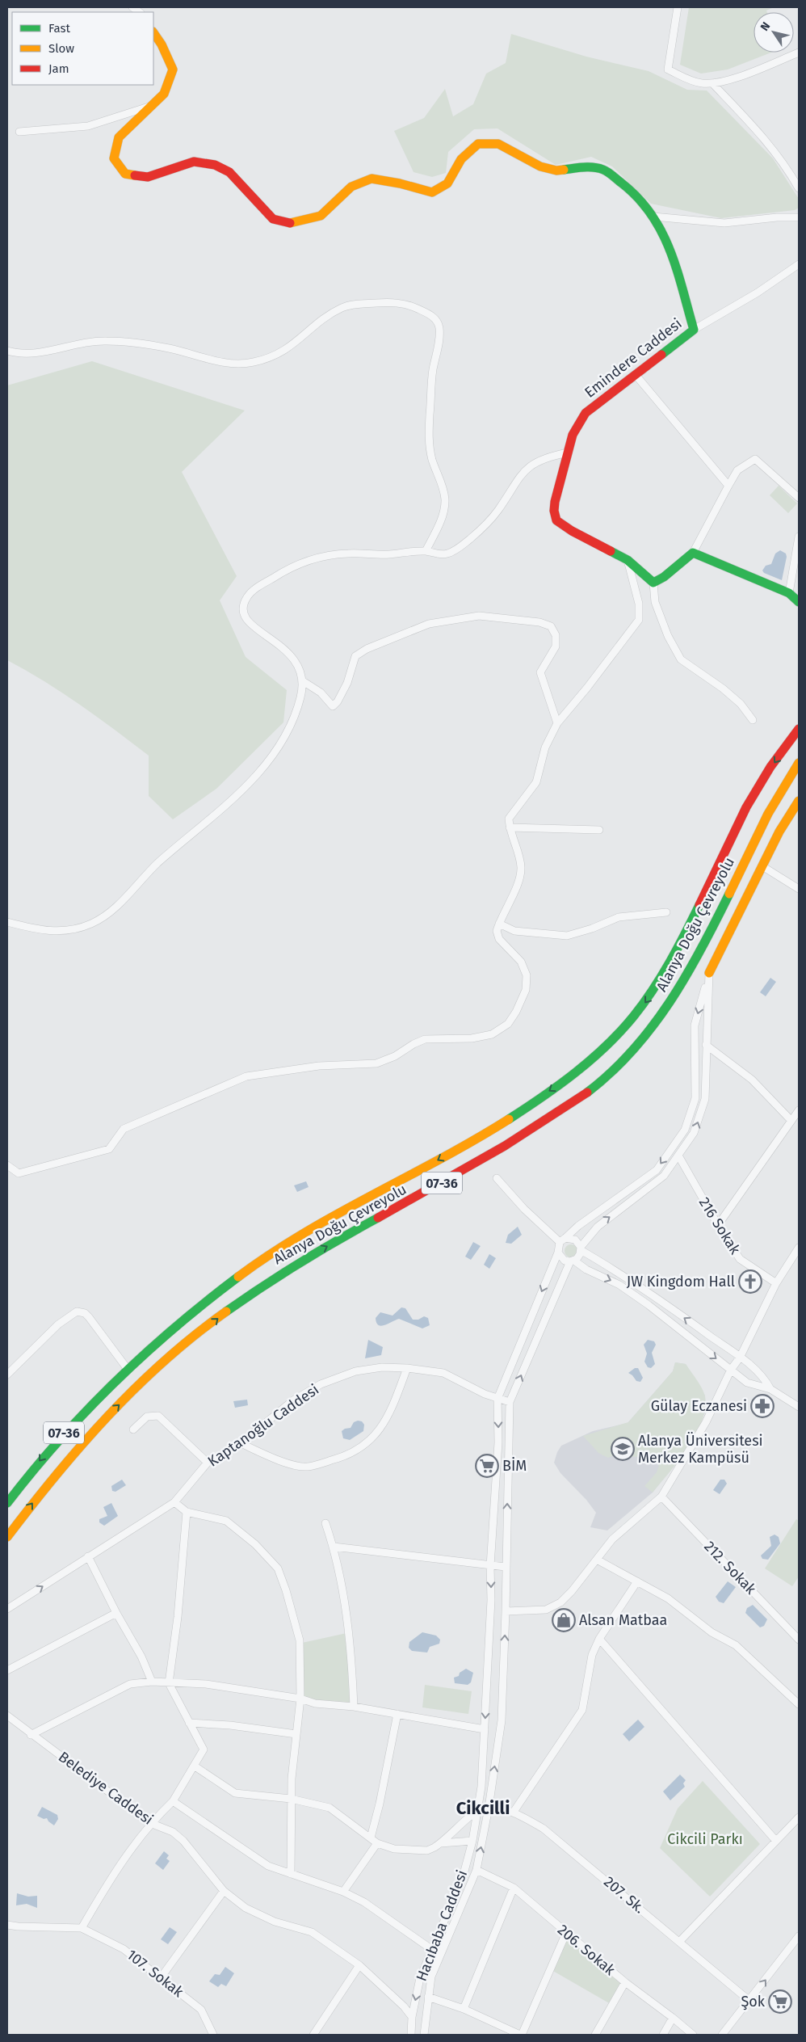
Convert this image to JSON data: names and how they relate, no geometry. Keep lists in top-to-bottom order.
{
  "streets": {
    "main road": ["Emindere Caddesi", "Alanya Doğu Çevreyolu", "07-36"],
    "street": [
      "216 Sokak",
      "Kaptanoğlu Caddesi",
      "212. Sokak",
      "Belediye Caddesi",
      "207. Sk.",
      "Hacıbaba Caddesi",
      "206. Sokak",
      "107. Sokak"
    ]
  },
  "crossings": [
    ["Kaptanoğlu Caddesi", "Hacıbaba Caddesi"],
    ["Belediye Caddesi", "Hacıbaba Caddesi"]
  ],
  "districts": ["Cikcilli"],
  "parks": ["Cikcili Parkı"],
  "places": {
    "church": ["JW Kingdom Hall"],
    "pharmacy": ["Gülay Eczanesi"],
    "school or university": ["Alanya Üniversitesi Merkez Kampüsü"],
    "supermarket": ["BİM", "Şok"],
    "shop": ["Alsan Matbaa"]
  },
  "legend": ["Fast", "Slow", "Jam"],
  "north": "top left"
}
